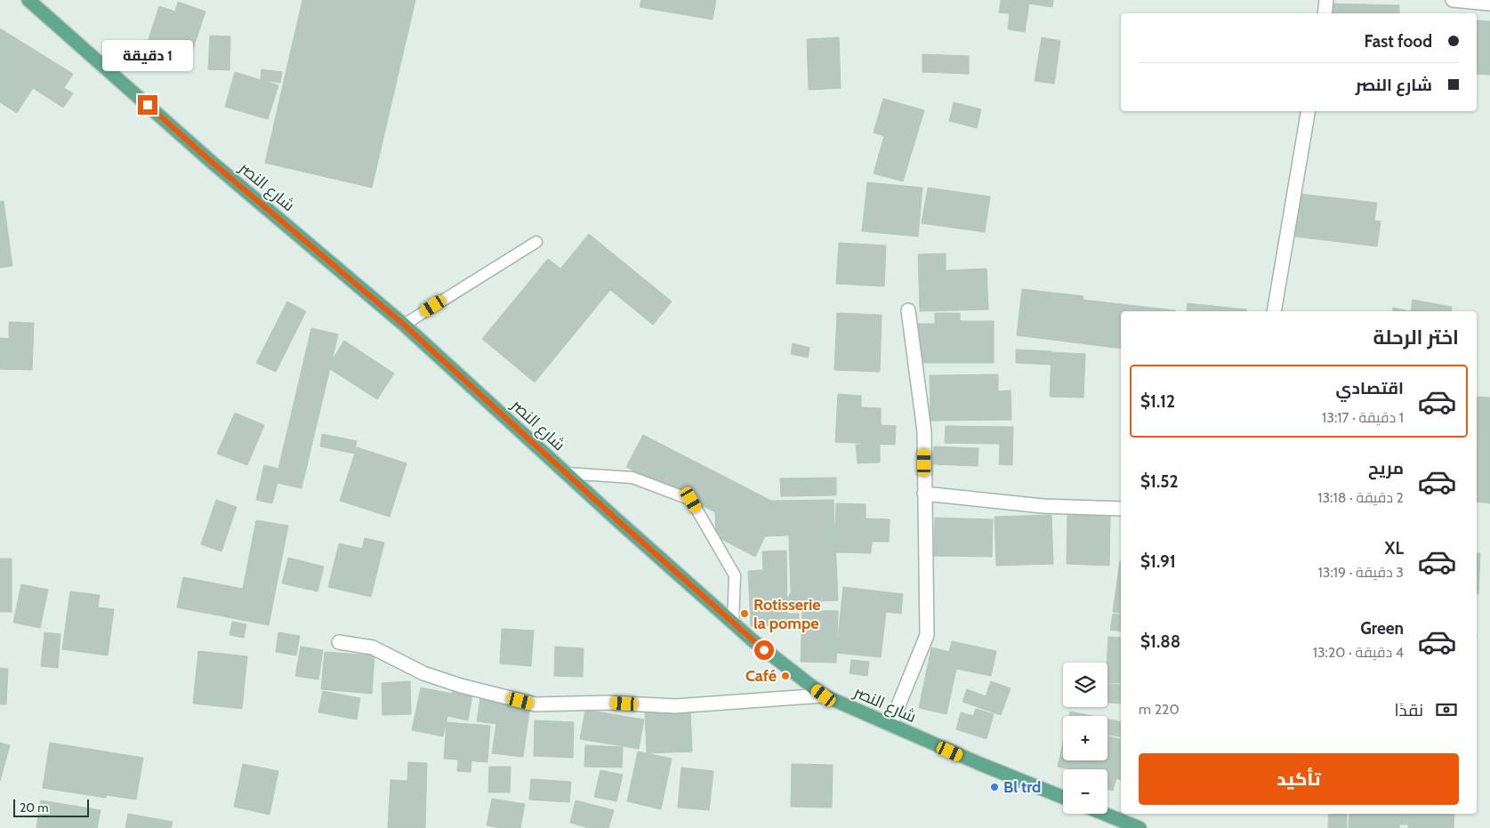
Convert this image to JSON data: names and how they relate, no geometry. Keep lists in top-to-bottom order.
{
  "streets": {
    "main road": ["شارع النصر"]
  },
  "places": ["Rotisserie la pompe", "Café", "Bl trd"],
  "scale_bar": "20 m",
  "page": {
    "banner": ["Fast food", "شارع النصر"],
    "bubble": "1 دقيقة",
    "heading": "اختر الرحلة",
    "list": [
      {
        "name": "اقتصادي",
        "note": "1 دقيقة · 13:17",
        "value": "$1.12"
      },
      {
        "name": "مريح",
        "note": "2 دقيقة · 13:18",
        "value": "$1.52"
      },
      {
        "name": "XL",
        "note": "3 دقيقة · 13:19",
        "value": "$1.91"
      },
      {
        "name": "Green",
        "note": "4 دقيقة · 13:20",
        "value": "$1.88"
      }
    ],
    "map_buttons": ["+", "−"],
    "pay": ["نقدًا", "220 m"],
    "buttons": "تأكيد",
    "scale": "20 m"
  }
}
